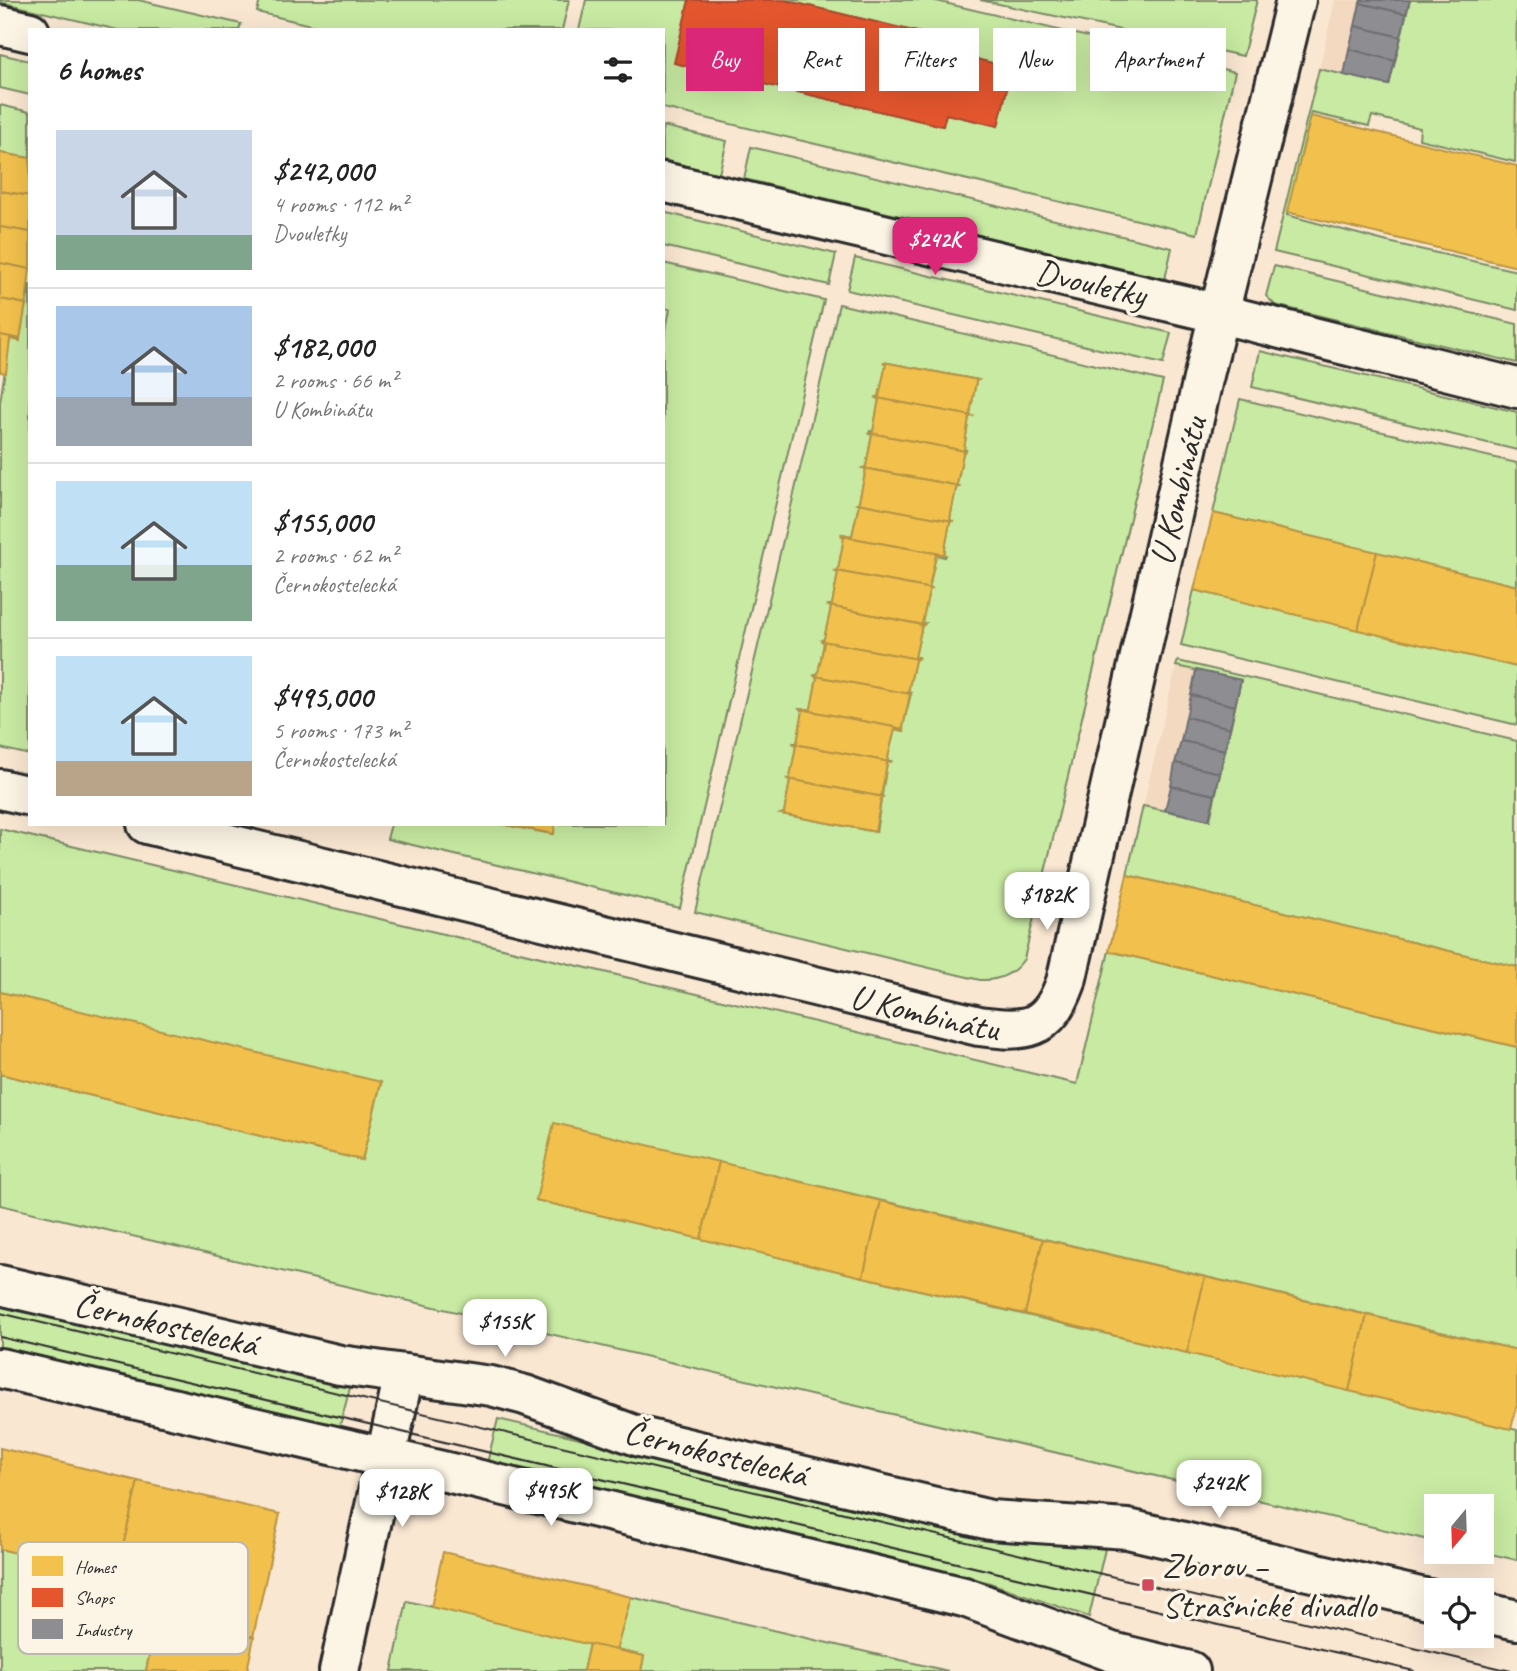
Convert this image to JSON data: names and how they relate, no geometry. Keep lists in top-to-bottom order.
{
  "streets": {
    "street": ["Dvouletky", "U Kombinátu", "Černokostelecká"]
  },
  "crossings": [
    ["Dvouletky", "U Kombinátu"]
  ],
  "places": {
    "transit": ["Zborov – Strašnické divadlo"]
  },
  "legend": ["Homes", "Shops", "Industry"],
  "north": "bottom",
  "page": {
    "chip": [
      "Buy",
      "Rent",
      "Filters",
      "New",
      "Apartment"
    ],
    "heading": "6 homes",
    "list": [
      {
        "name": "$242,000",
        "note": "4 rooms · 112 m² · Dvouletky"
      },
      {
        "name": "$182,000",
        "note": "2 rooms · 66 m² · U Kombinátu"
      },
      {
        "name": "$155,000",
        "note": "2 rooms · 62 m² · Černokostelecká"
      },
      {
        "name": "$495,000",
        "note": "5 rooms · 173 m² · Černokostelecká"
      }
    ],
    "price": [
      "$242K",
      "$182K",
      "$155K",
      "$242K",
      "$495K",
      "$128K"
    ]
  }
}
